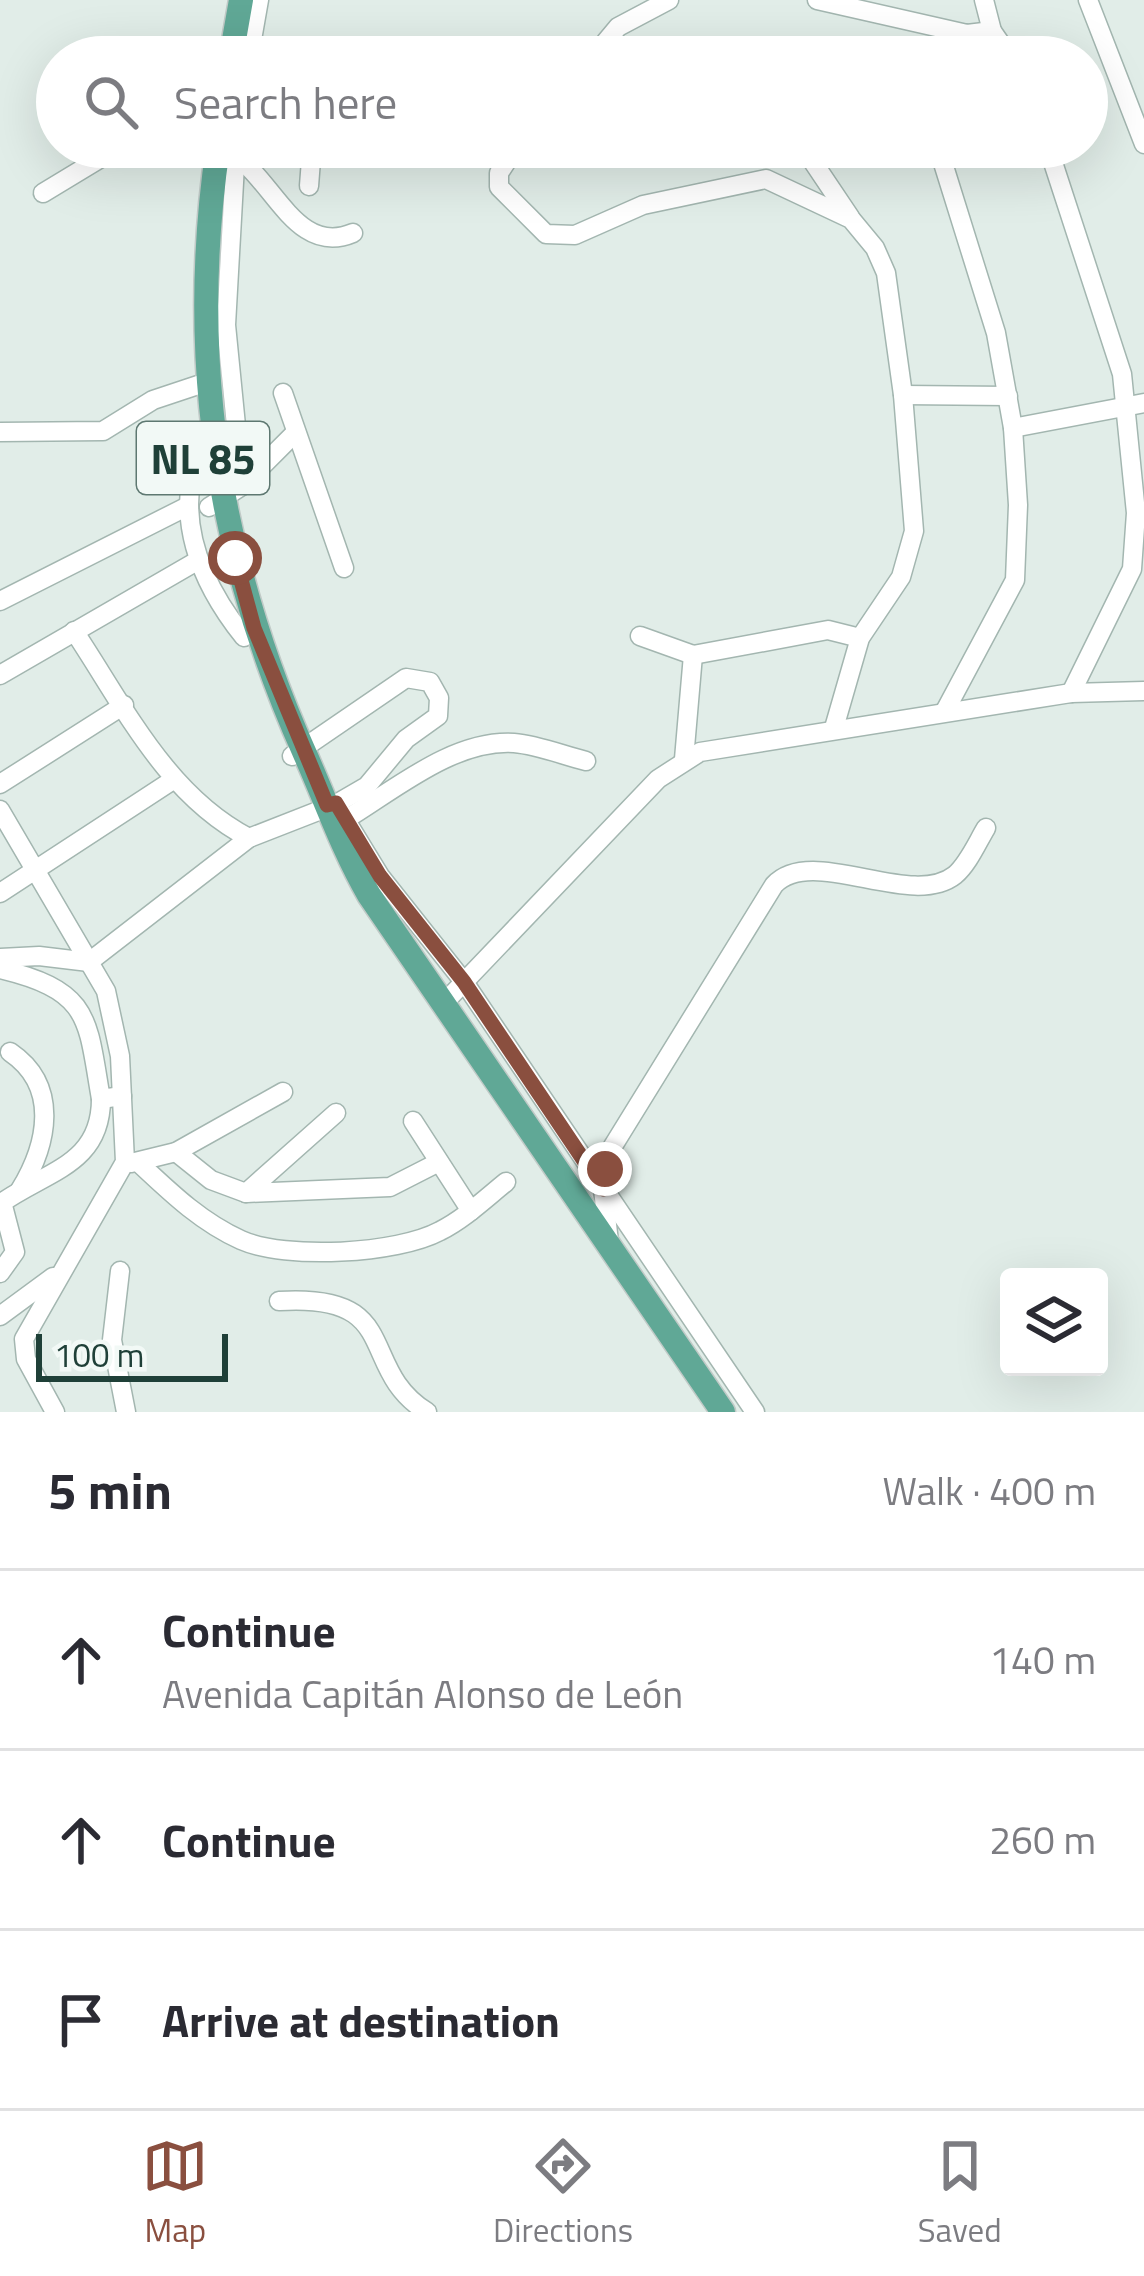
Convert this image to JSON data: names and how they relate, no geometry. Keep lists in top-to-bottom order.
{
  "streets": {
    "main road": ["NL 85"]
  },
  "scale_bar": "100 m",
  "page": {
    "search": "Search here",
    "scale": "100 m",
    "heading": ["5 min", "Walk · 400 m"],
    "list": [
      ["Continue", "Avenida Capitán Alonso de León", "140 m"],
      ["Continue", "260 m"],
      "Arrive at destination"
    ],
    "nav": ["Map", "Directions", "Saved"]
  }
}
